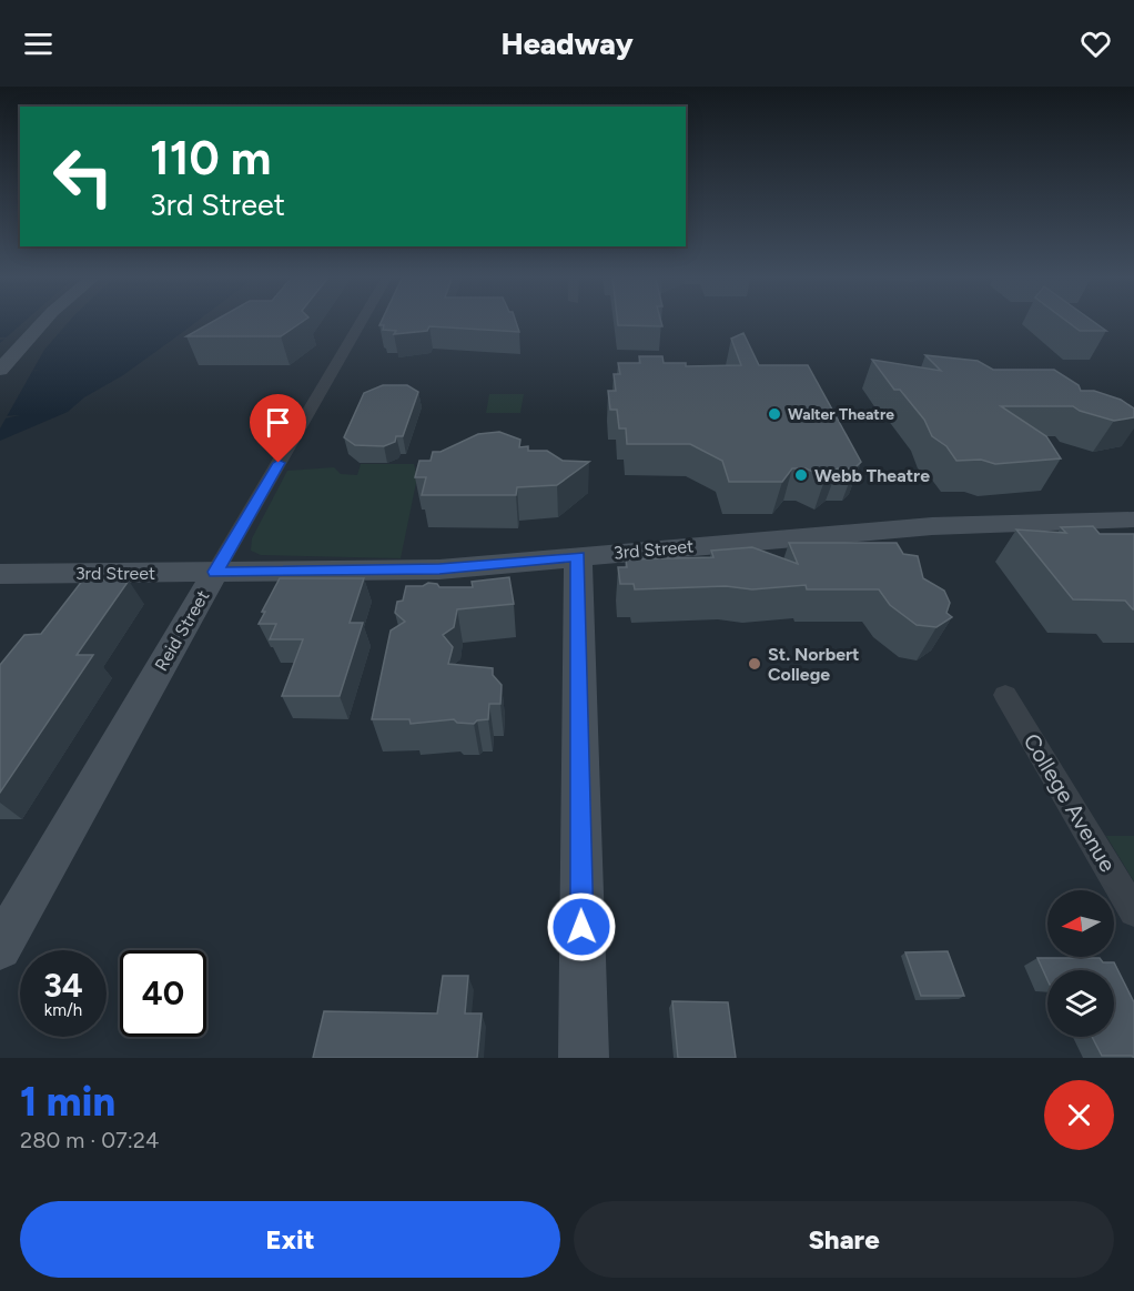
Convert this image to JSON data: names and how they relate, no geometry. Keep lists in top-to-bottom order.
{
  "streets": {
    "main road": ["3rd Street", "Reid Street"],
    "street": ["College Avenue"]
  },
  "crossings": [
    ["3rd Street", "Reid Street"]
  ],
  "places": ["Walter Theatre", "Webb Theatre", "St. Norbert College"],
  "north": "left",
  "page": {
    "header": "Headway",
    "turn": ["110 m", "3rd Street"],
    "speed": "34 km/h",
    "limit": "40",
    "heading": ["1 min", "280 m · 07:24"],
    "buttons": ["Exit", "Share"]
  }
}
